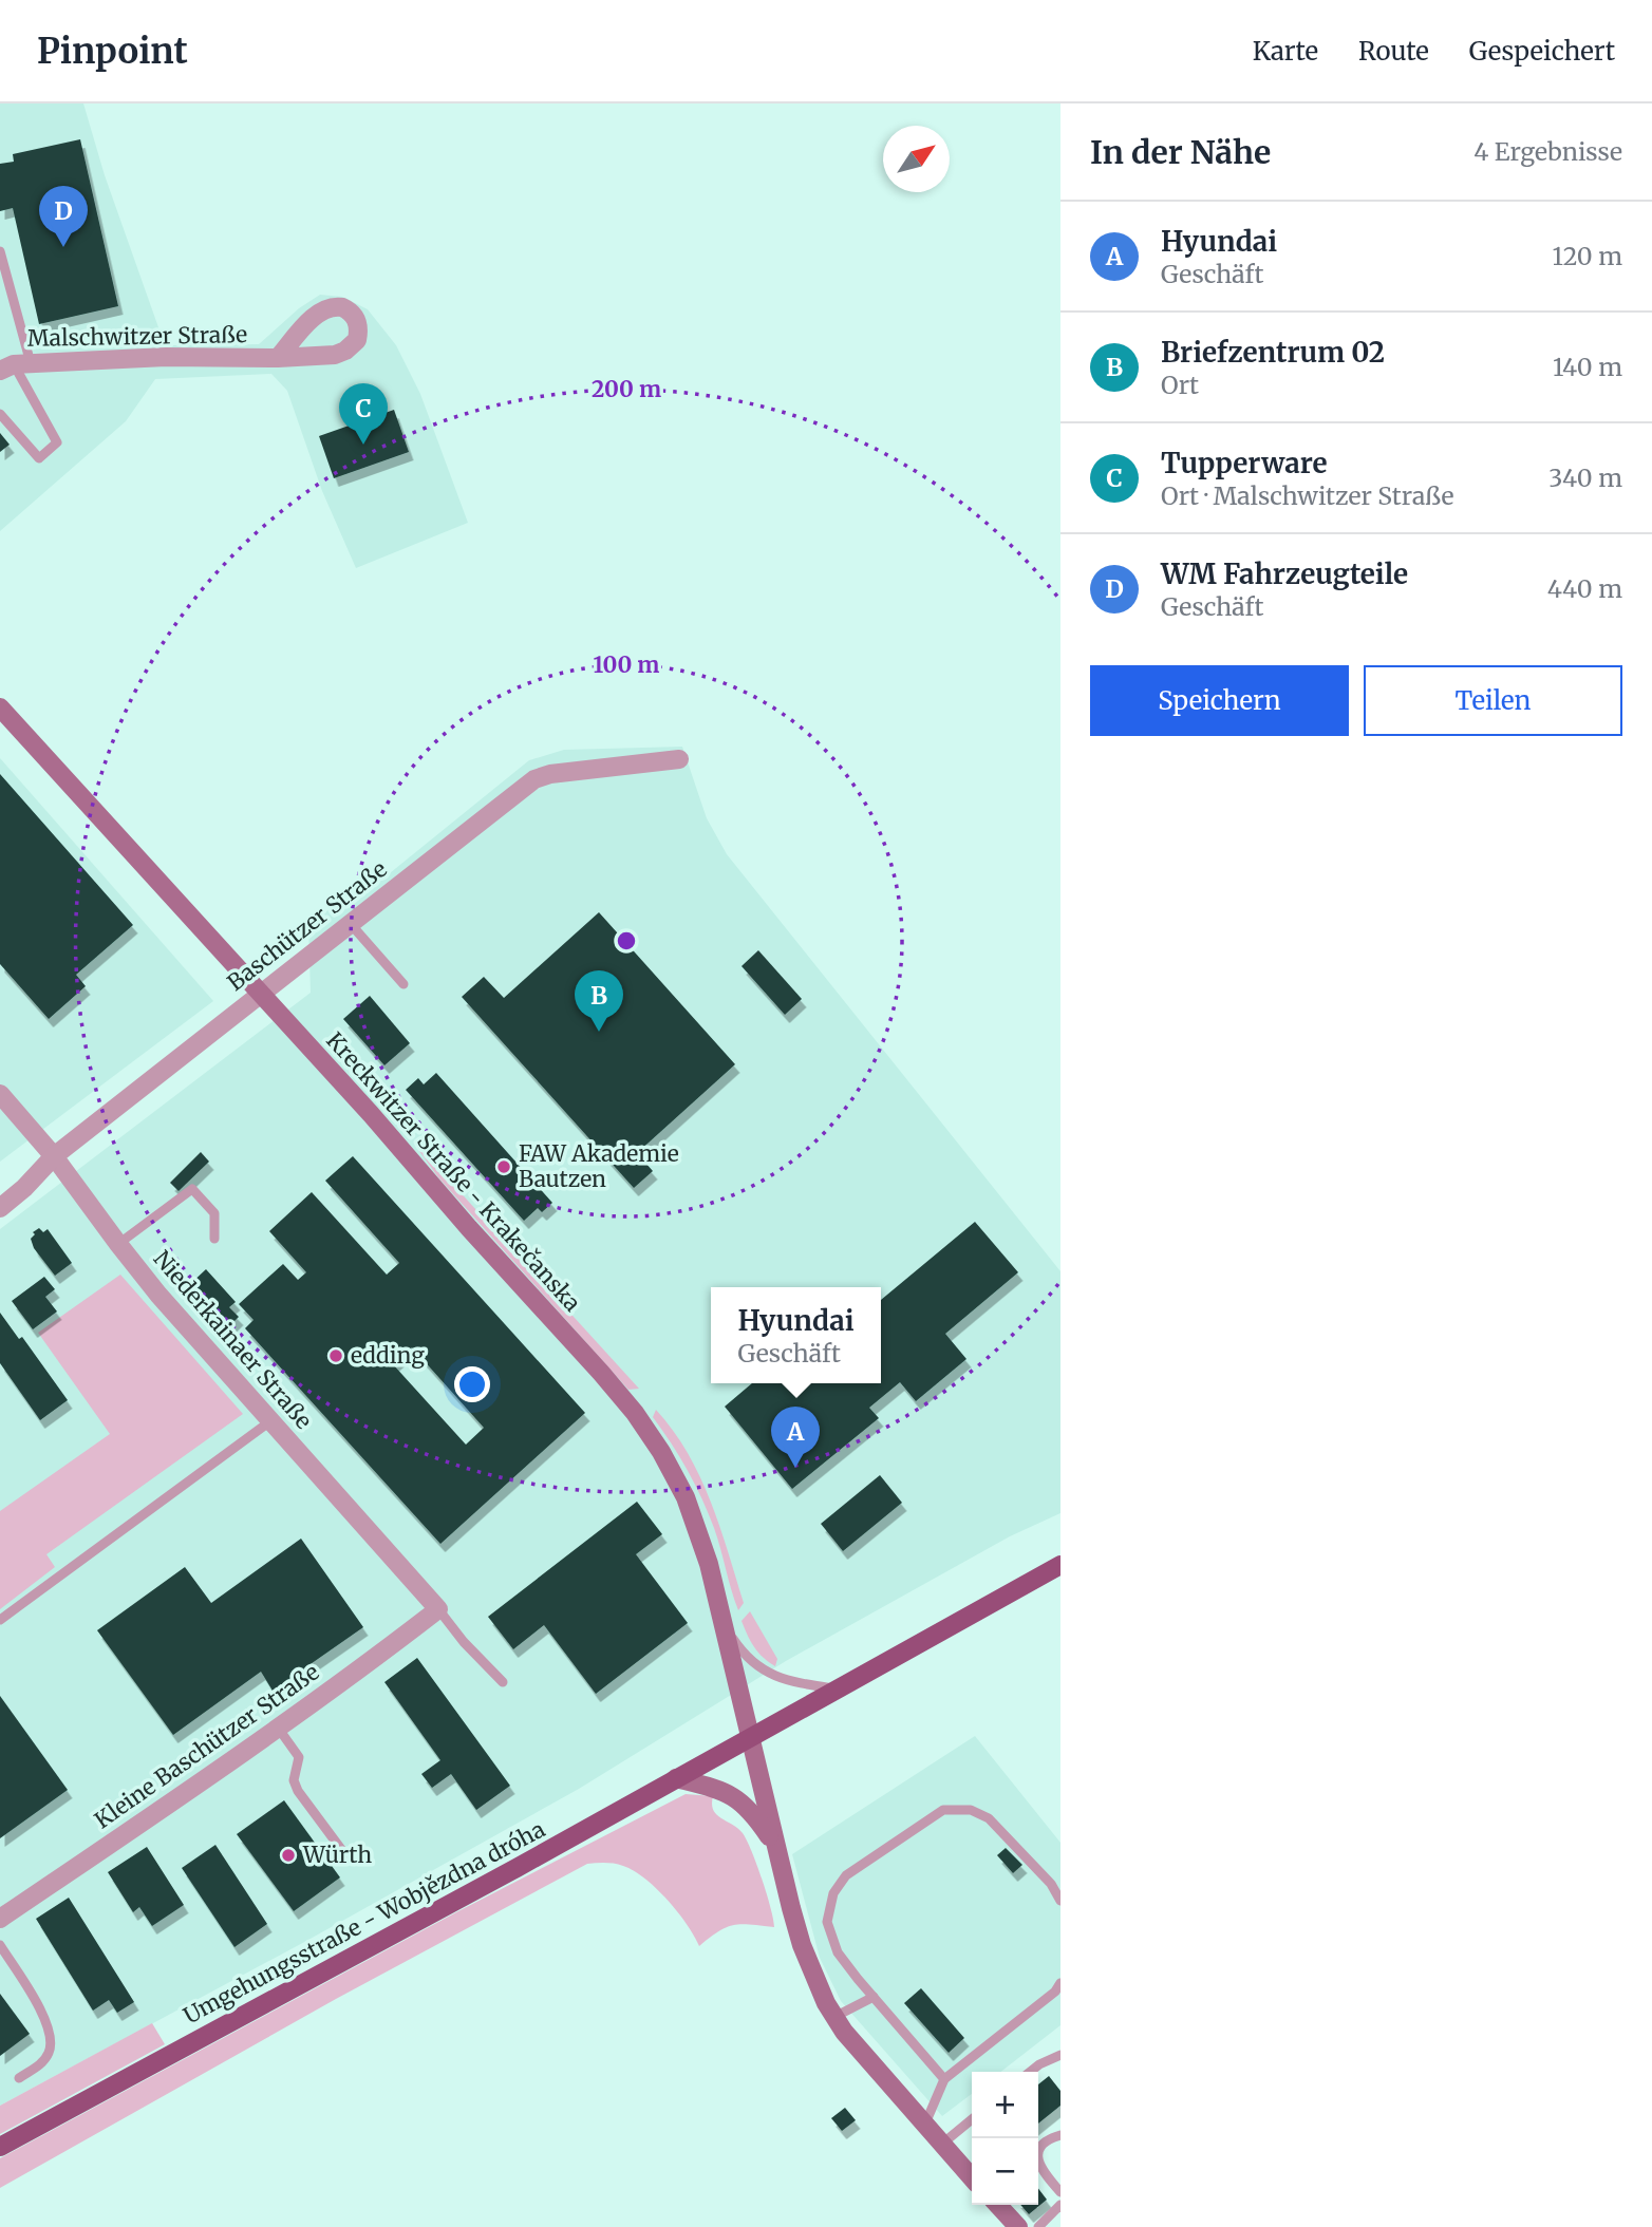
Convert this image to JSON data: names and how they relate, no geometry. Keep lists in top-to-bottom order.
{
  "streets": {
    "main road": ["Umgehungsstraße - Wobjězdna dróha"],
    "street": [
      "Malschwitzer Straße",
      "Baschützer Straße",
      "Kreckwitzer Straße - Krakečanska",
      "Niederkainaer Straße",
      "Kleine Baschützer Straße"
    ]
  },
  "crossings": [
    ["Baschützer Straße", "Kreckwitzer Straße - Krakečanska"],
    ["Baschützer Straße", "Niederkainaer Straße"],
    ["Kreckwitzer Straße - Krakečanska", "Umgehungsstraße - Wobjězdna dróha"],
    ["Niederkainaer Straße", "Kleine Baschützer Straße"]
  ],
  "places": ["FAW Akademie Bautzen", "edding", "Würth"],
  "north": "top right",
  "page": {
    "header": "Pinpoint",
    "nav": ["Karte", "Route", "Gespeichert"],
    "heading": ["In der Nähe", "4 Ergebnisse"],
    "pins": [
      "D",
      "C",
      "B",
      "A"
    ],
    "list": [
      {
        "mark": "A",
        "name": "Hyundai",
        "note": "Geschäft",
        "value": "120 m"
      },
      {
        "mark": "B",
        "name": "Briefzentrum 02",
        "note": "Ort",
        "value": "140 m"
      },
      {
        "mark": "C",
        "name": "Tupperware",
        "note": "Ort · Malschwitzer Straße",
        "value": "340 m"
      },
      {
        "mark": "D",
        "name": "WM Fahrzeugteile",
        "note": "Geschäft",
        "value": "440 m"
      }
    ],
    "buttons": ["Speichern", "Teilen"],
    "popup": ["Hyundai", "Geschäft"],
    "map_buttons": ["+", "−"]
  },
  "rings": ["200 m", "100 m"]
}
